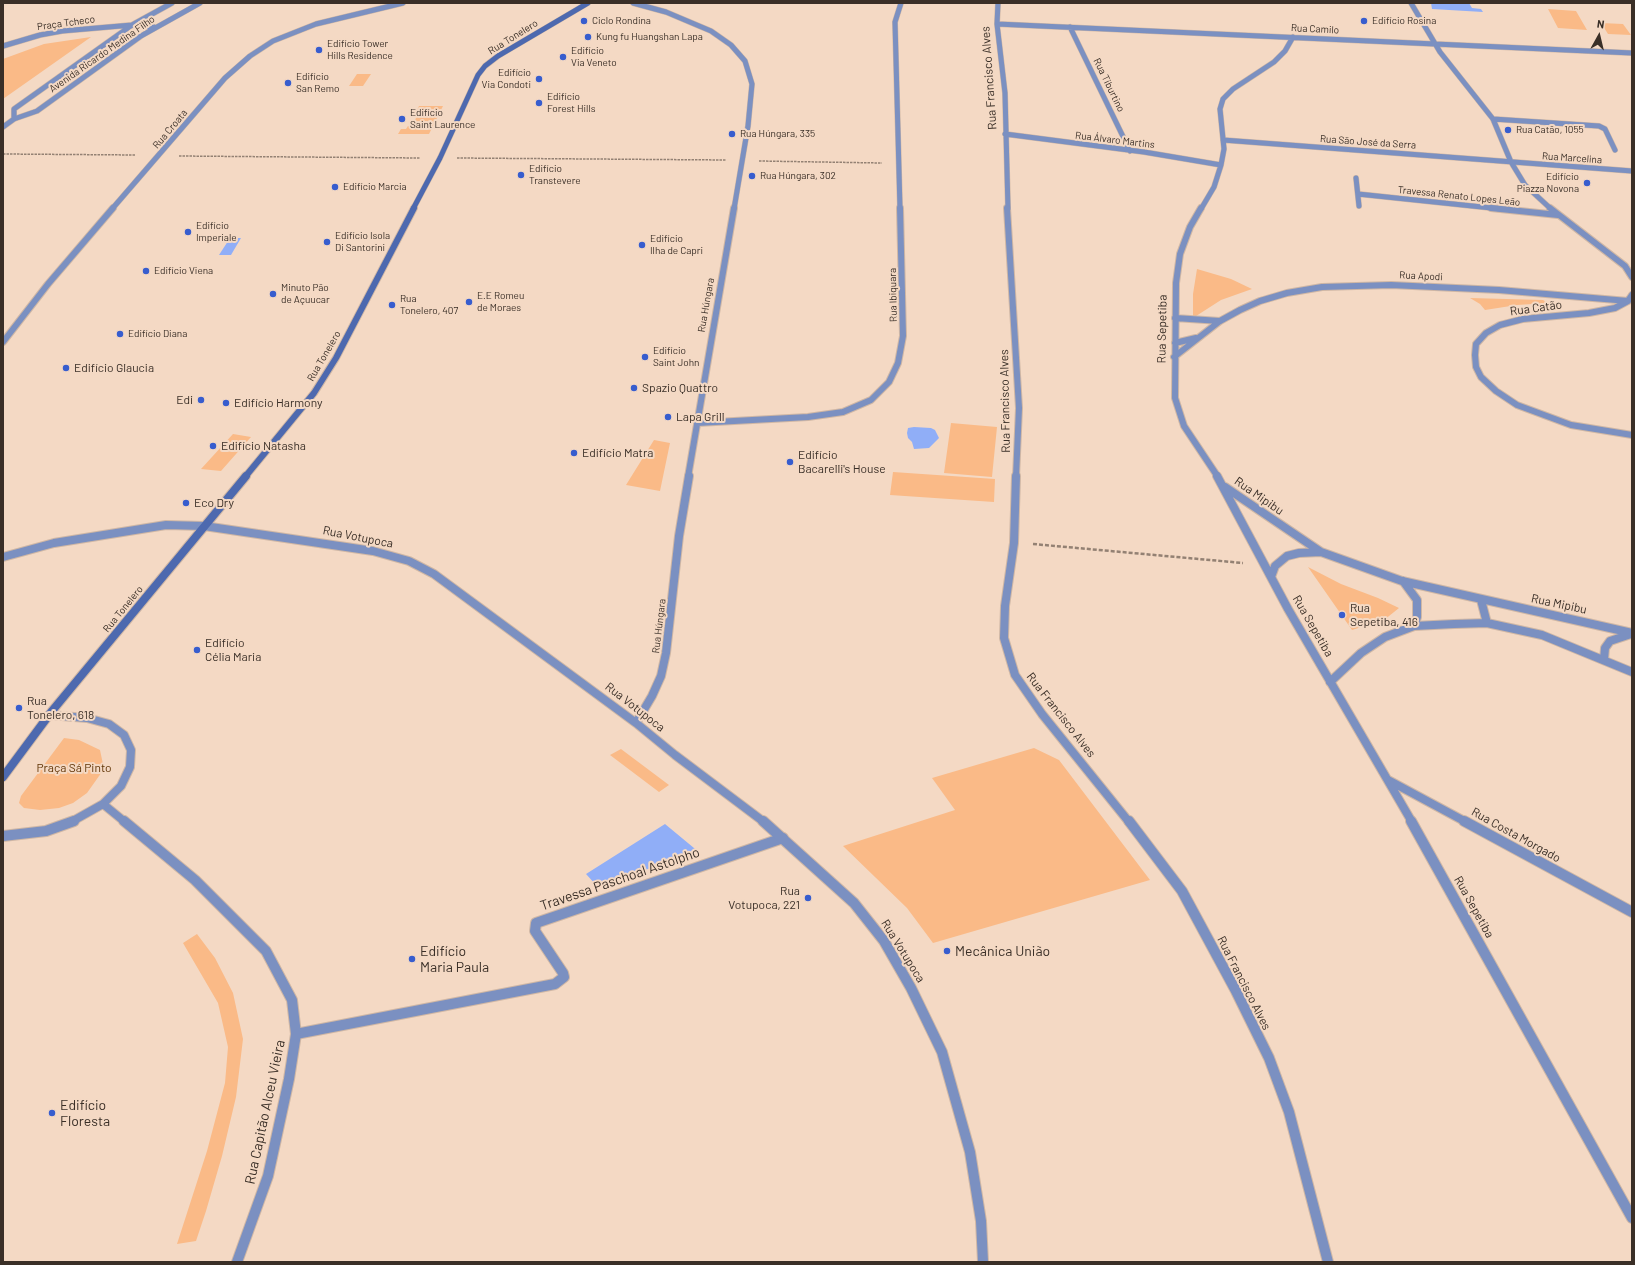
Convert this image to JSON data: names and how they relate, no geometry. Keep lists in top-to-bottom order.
{
  "streets": {
    "street": [
      "Praça Tcheco",
      "Rua Camilo",
      "Rua Tonelero",
      "Avenida Ricardo Medina Filho",
      "Rua Francisco Alves",
      "Rua Tiburtino",
      "Rua Croata",
      "Rua Álvaro Martins",
      "Rua São José da Serra",
      "Rua Marcelina",
      "Travessa Renato Lopes Leão",
      "Rua Apodi",
      "Rua Ibiquara",
      "Rua Húngara",
      "Rua Catão",
      "Rua Sepetiba",
      "Rua Mipibu",
      "Rua Votupoca",
      "Rua Costa Morgado",
      "Travessa Paschoal Astolpho",
      "Rua Capitão Alceu Vieira"
    ]
  },
  "crossings": [
    ["Praça Tcheco", "Avenida Ricardo Medina Filho"],
    ["Rua Camilo", "Rua Francisco Alves"],
    ["Rua Camilo", "Rua Tiburtino"],
    ["Rua Camilo", "Rua Sepetiba"],
    ["Rua Tonelero", "Rua Votupoca"],
    ["Rua Francisco Alves", "Rua Álvaro Martins"],
    ["Rua Tiburtino", "Rua Álvaro Martins"],
    ["Rua Álvaro Martins", "Rua Sepetiba"],
    ["Rua São José da Serra", "Rua Marcelina"],
    ["Rua São José da Serra", "Rua Sepetiba"],
    ["Rua Apodi", "Rua Catão"],
    ["Rua Apodi", "Rua Sepetiba"],
    ["Rua Ibiquara", "Rua Húngara"],
    ["Rua Húngara", "Rua Votupoca"],
    ["Rua Sepetiba", "Rua Mipibu"],
    ["Rua Sepetiba", "Rua Costa Morgado"],
    ["Rua Votupoca", "Travessa Paschoal Astolpho"],
    ["Travessa Paschoal Astolpho", "Rua Capitão Alceu Vieira"]
  ],
  "parks": ["Praça Sá Pinto"],
  "places": [
    "Ciclo Rondina",
    "Edifício Rosina",
    "Kung fu Huangshan Lapa",
    "Edifício Tower Hills Residence",
    "Edifício Via Veneto",
    "Edifício Via Condoti",
    "Edifício San Remo",
    "Edifício Forest Hills",
    "Edifício Saint Laurence",
    "Rua Catão, 1055",
    "Rua Húngara, 335",
    "Edifício Transtevere",
    "Rua Húngara, 302",
    "Edifício Piazza Novona",
    "Edifício Marcia",
    "Edifício Imperiale",
    "Edifício Isola Di Santorini",
    "Edifício Ilha de Capri",
    "Edifício Viena",
    "Minuto Pão de Açuucar",
    "E.E Romeu de Moraes",
    "Rua Tonelero, 407",
    "Edifício Diana",
    "Edifício Saint John",
    "Edifício Glaucia",
    "Spazio Quattro",
    "Edi",
    "Edifício Harmony",
    "Lapa Grill",
    "Edifício Natasha",
    "Edifício Matra",
    "Edifício Bacarelli's House",
    "Eco Dry",
    "Rua Sepetiba, 416",
    "Edifício Célia Maria",
    "Rua Tonelero, 618",
    "Rua Votupoca, 221",
    "Mecânica União",
    "Edifício Maria Paula",
    "Edifício Floresta"
  ],
  "north": "top"
}
